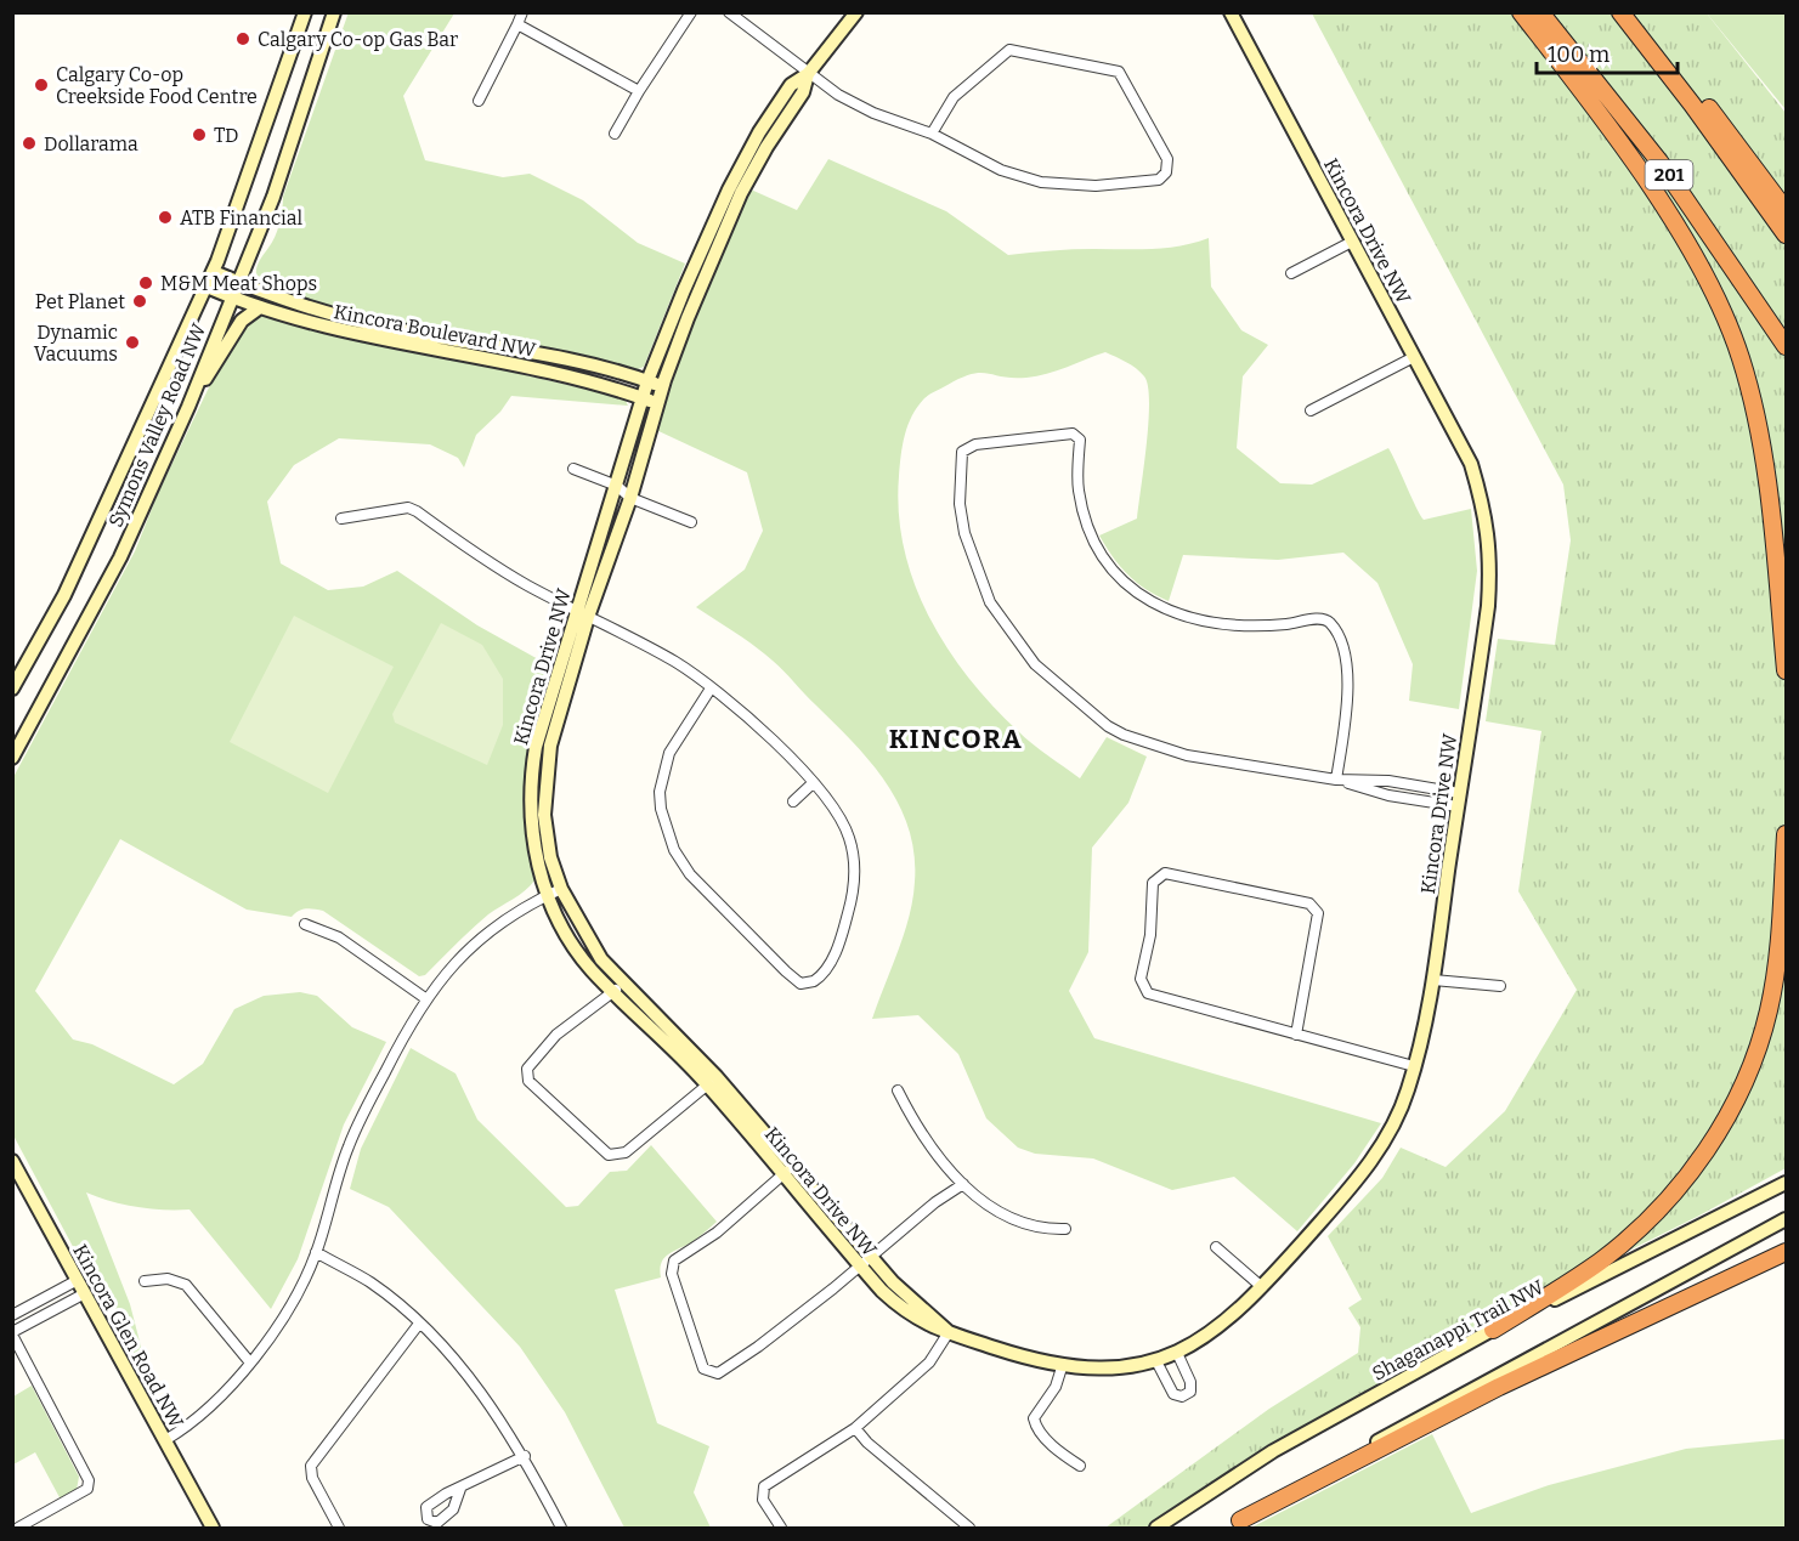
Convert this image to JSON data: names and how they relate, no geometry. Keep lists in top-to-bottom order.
{
  "streets": {
    "highway": ["201"],
    "street": [
      "Kincora Drive NW",
      "Kincora Boulevard NW",
      "Symons Valley Road NW",
      "Shaganappi Trail NW",
      "Kincora Glen Road NW"
    ]
  },
  "crossings": [
    ["Kincora Drive NW", "Kincora Boulevard NW"],
    ["Kincora Boulevard NW", "Symons Valley Road NW"]
  ],
  "districts": ["KINCORA"],
  "places": [
    "Calgary Co-op Gas Bar",
    "Calgary Co-op Creekside Food Centre",
    "TD",
    "Dollarama",
    "ATB Financial",
    "M&M Meat Shops",
    "Pet Planet",
    "Dynamic Vacuums"
  ],
  "scale_bar": "100 m"
}
